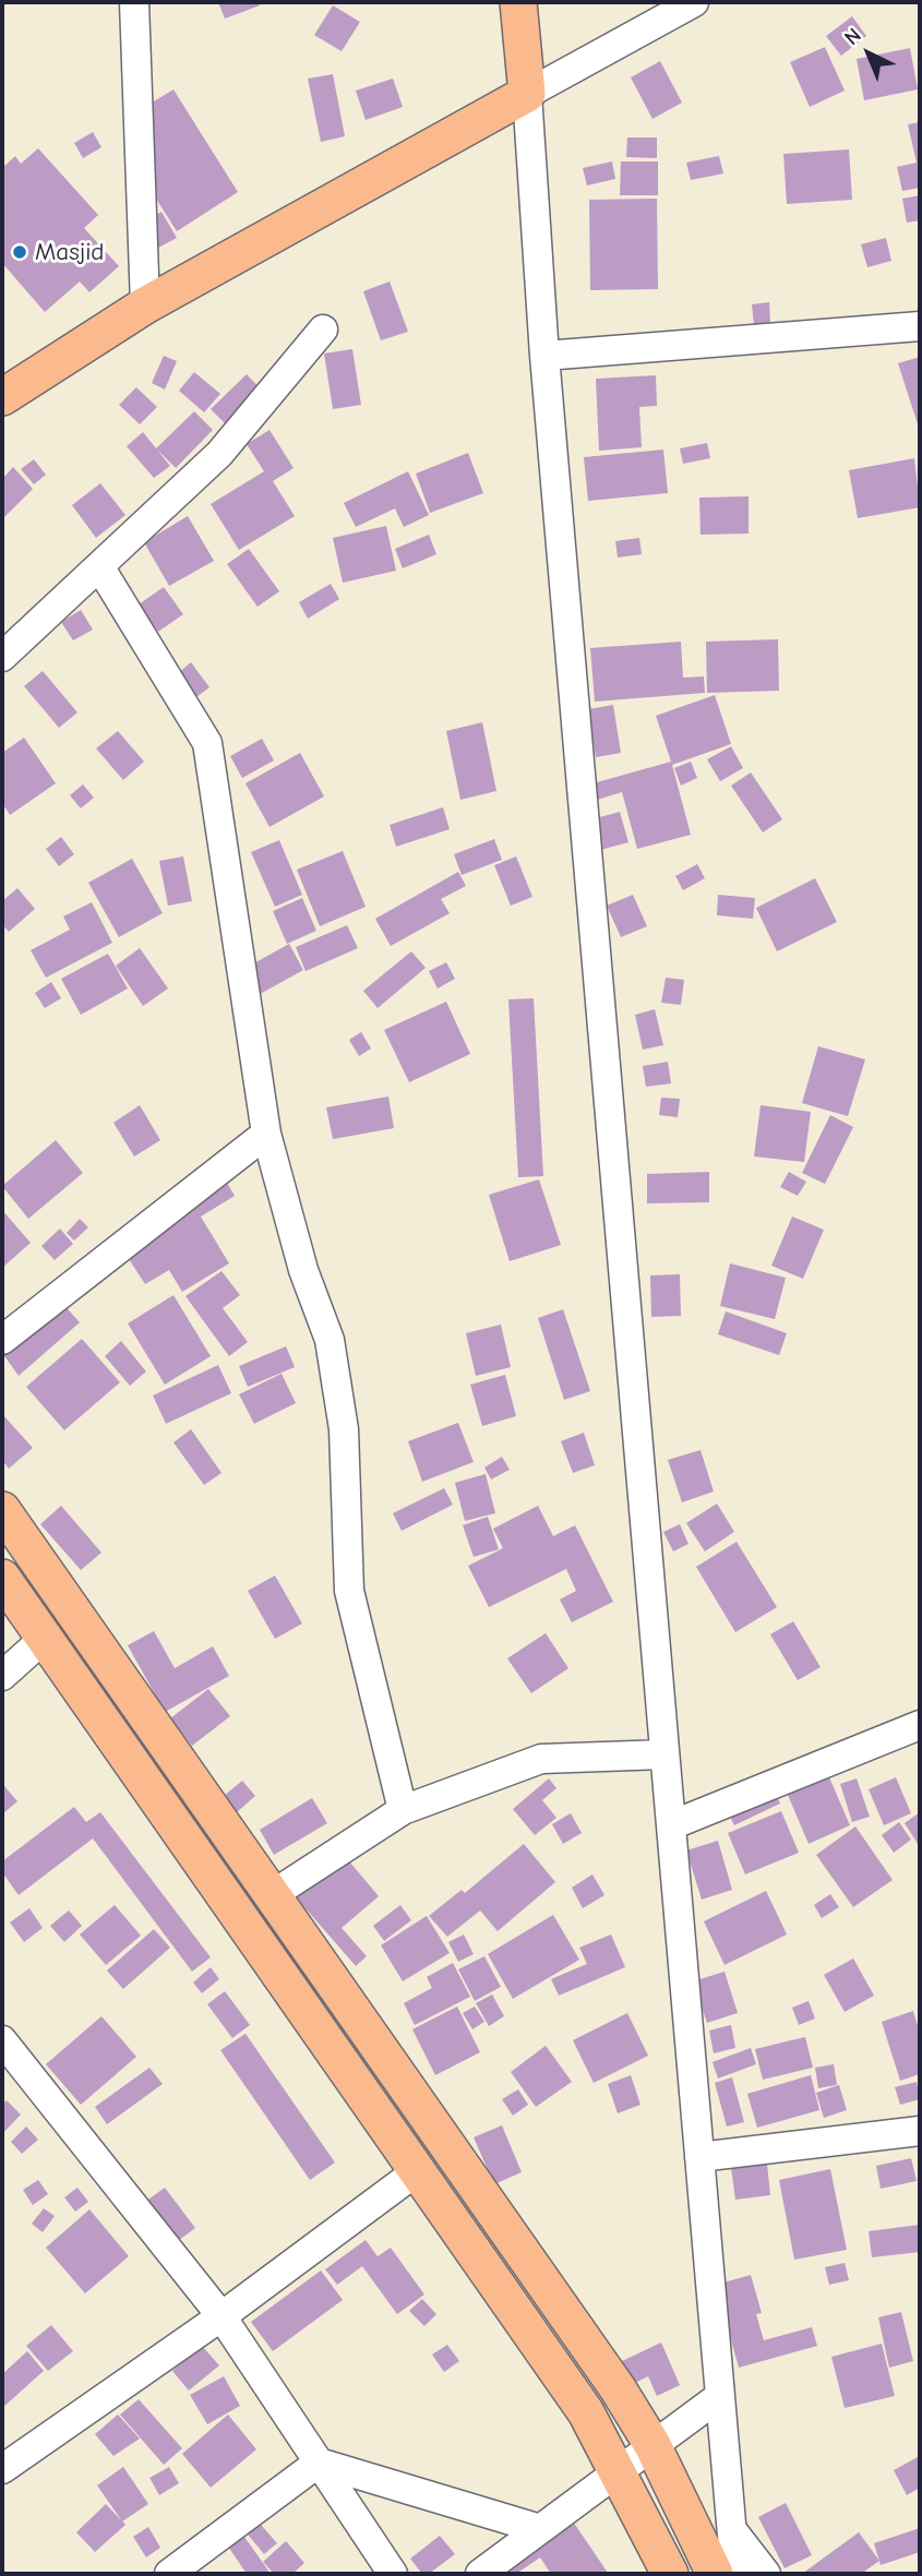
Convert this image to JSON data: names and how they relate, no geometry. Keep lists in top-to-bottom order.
{
  "places": ["Masjid"],
  "north": "top left"
}
